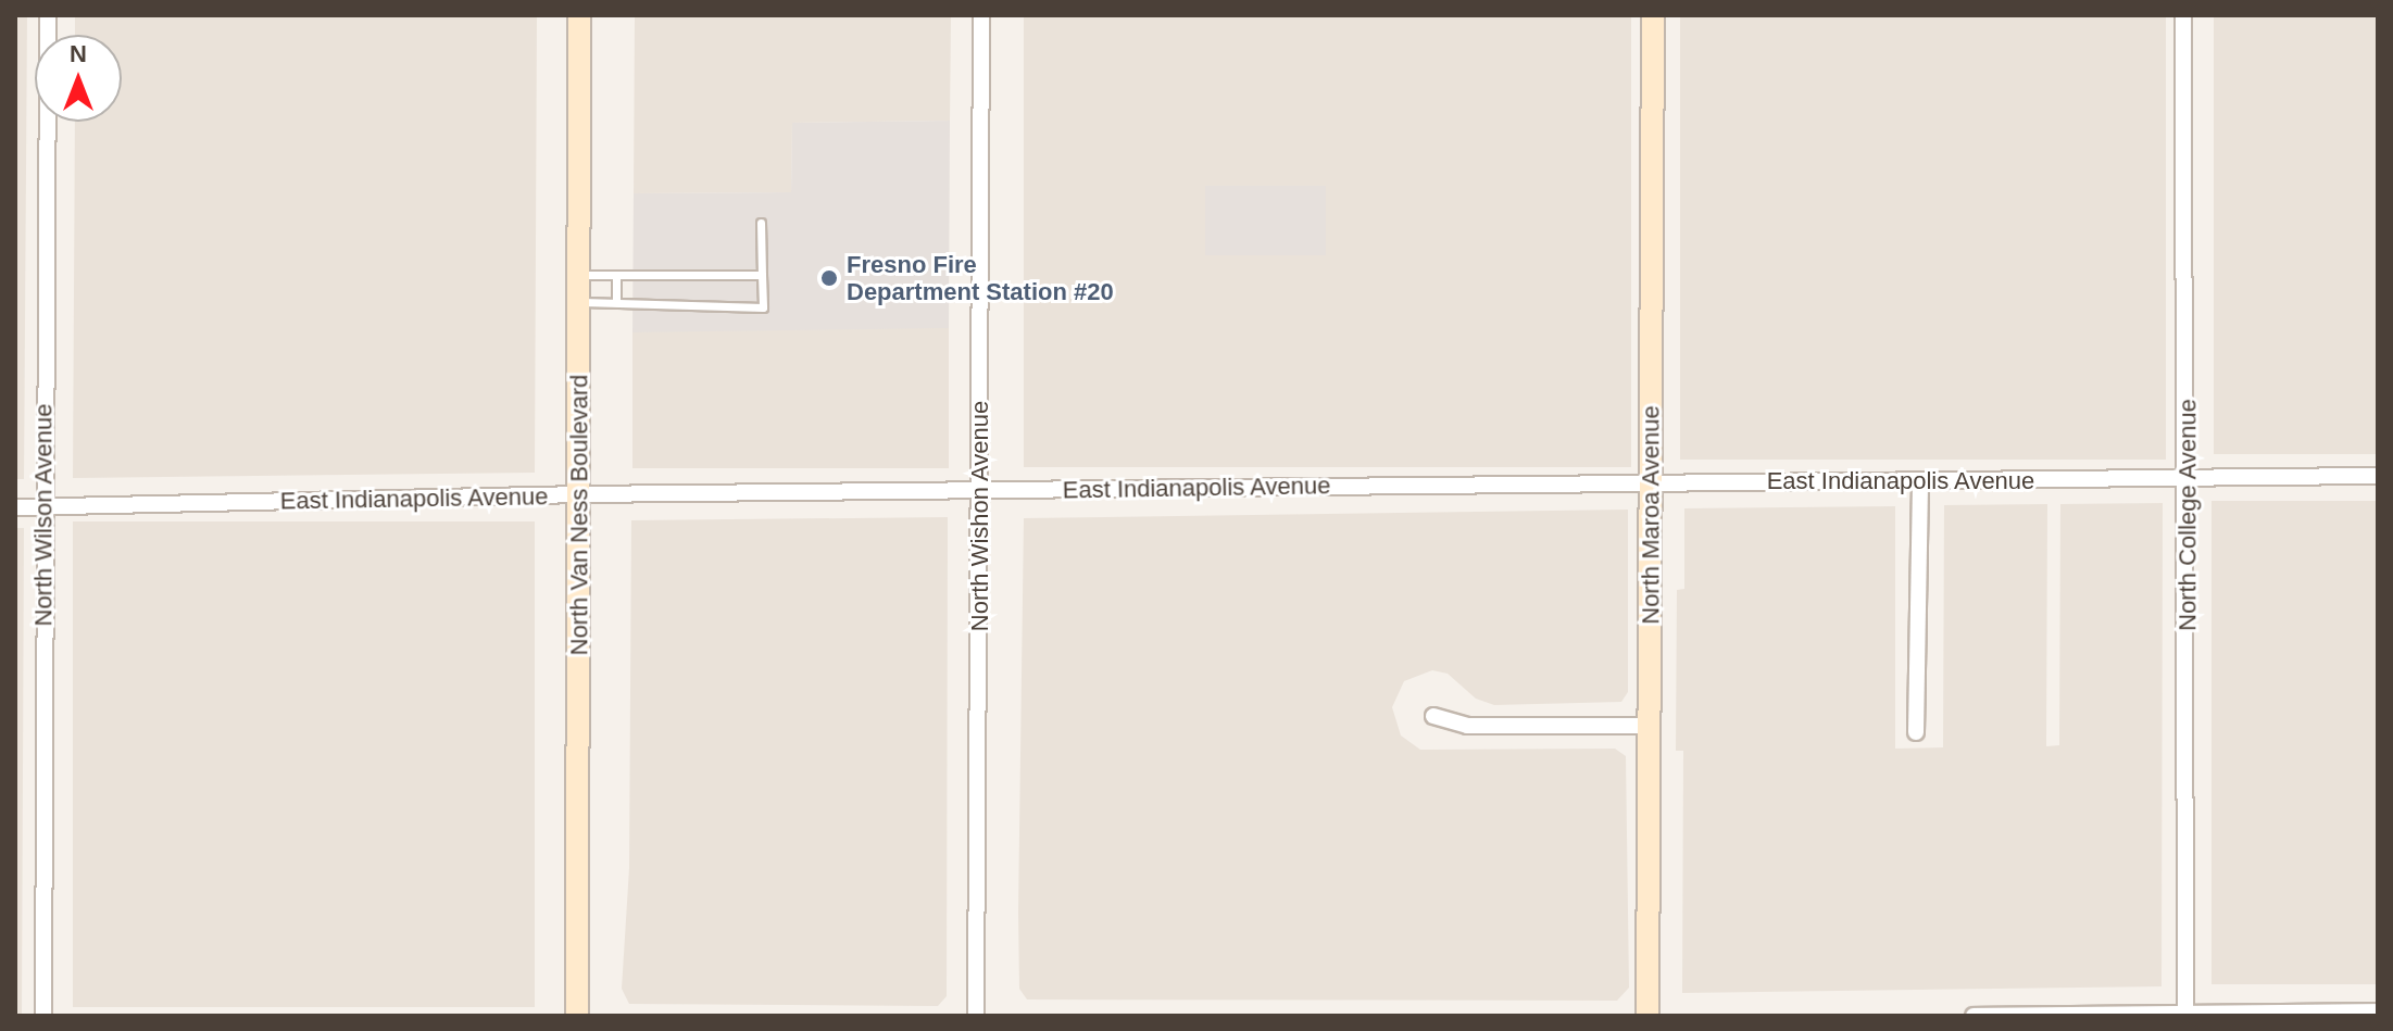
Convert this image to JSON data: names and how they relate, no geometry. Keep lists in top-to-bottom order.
{
  "streets": {
    "street": [
      "East Indianapolis Avenue",
      "North Wilson Avenue",
      "North Van Ness Boulevard",
      "North Maroa Avenue",
      "North College Avenue",
      "North Wishon Avenue"
    ]
  },
  "crossings": [
    ["East Indianapolis Avenue", "North Wilson Avenue"],
    ["East Indianapolis Avenue", "North Van Ness Boulevard"],
    ["East Indianapolis Avenue", "North Maroa Avenue"],
    ["East Indianapolis Avenue", "North College Avenue"],
    ["East Indianapolis Avenue", "North Wishon Avenue"]
  ],
  "places": ["Fresno Fire Department Station #20"],
  "north": "top"
}
